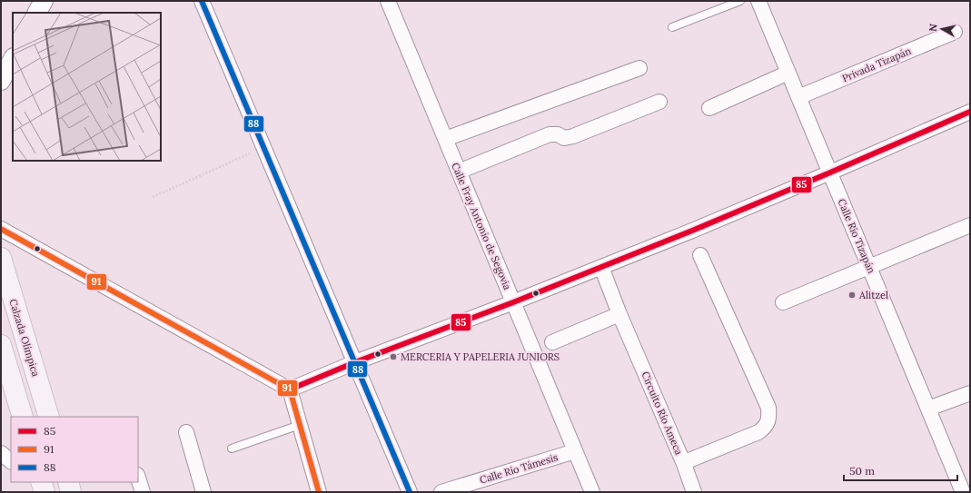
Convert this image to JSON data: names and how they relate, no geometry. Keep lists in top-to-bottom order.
{
  "streets": {
    "main road": ["Calzada Olímpica"],
    "street": [
      "Privada Tizapán",
      "Calle Fray Antonio de Segovia",
      "Calle Río Tizapán",
      "Circuito Río Ameca",
      "Calle Río Támesis"
    ]
  },
  "crossings": [
    ["Privada Tizapán", "Calle Río Tizapán"],
    ["Calle Fray Antonio de Segovia", "Calle Río Támesis"]
  ],
  "places": ["Alitzel", "MERCERIA Y PAPELERIA JUNIORS"],
  "lines": ["transit line 88", "transit line 85", "transit line 91"],
  "legend": ["85", "91", "88"],
  "scale_bar": "50 m",
  "north": "left"
}
